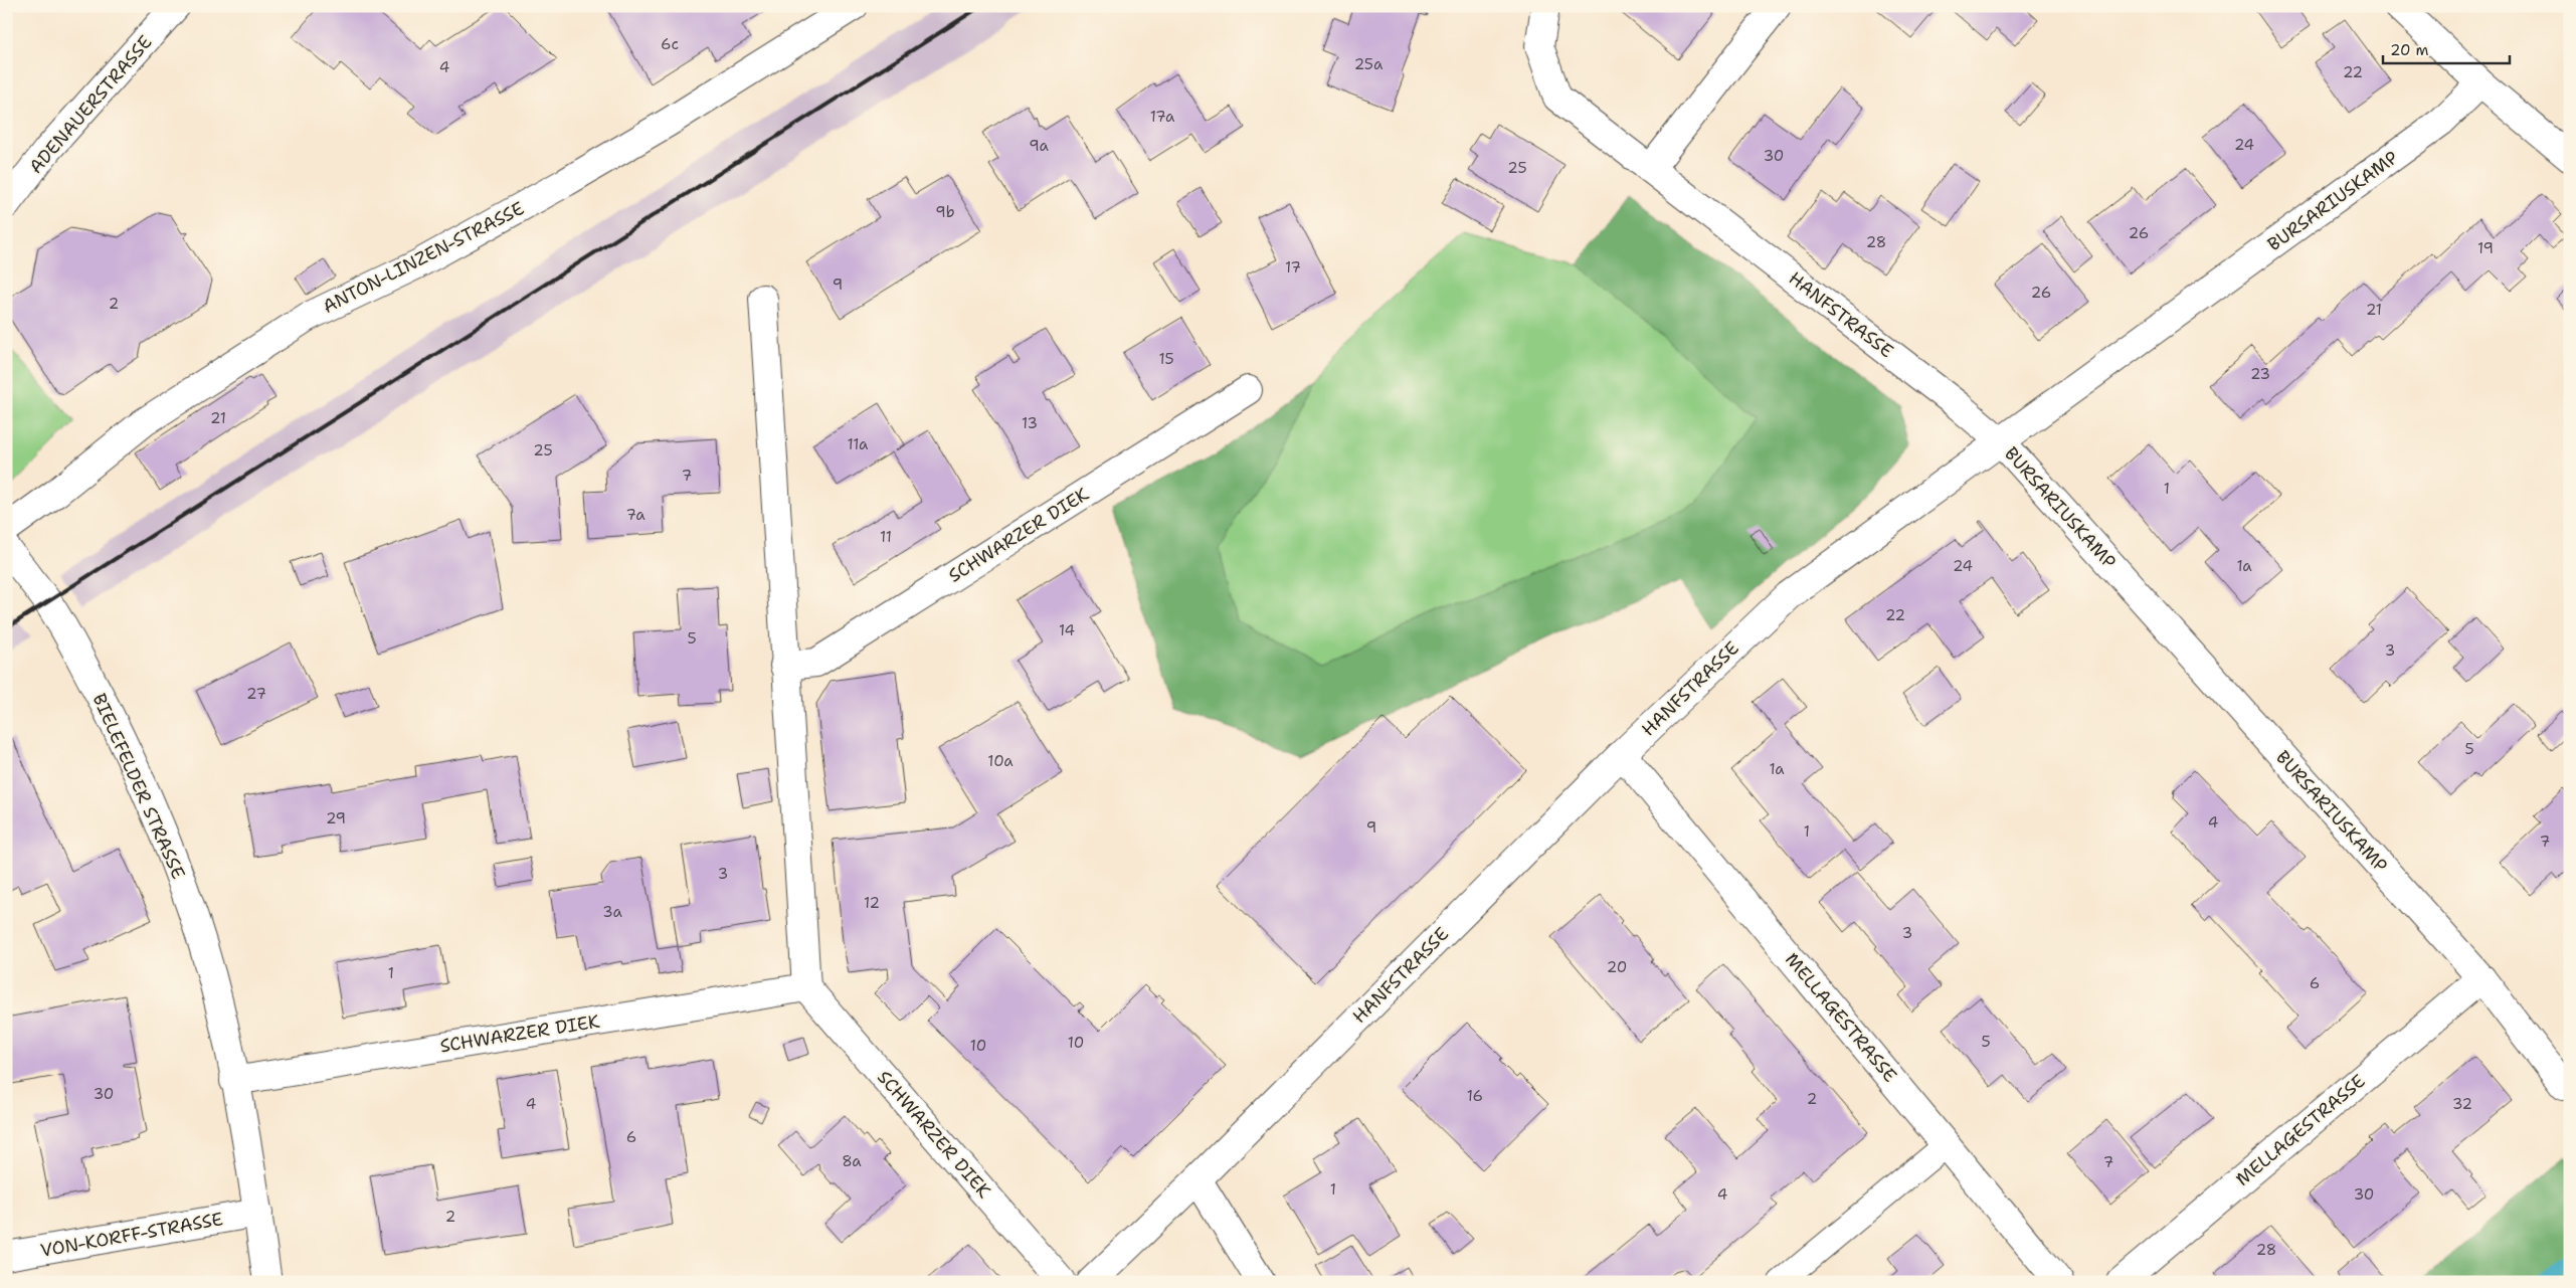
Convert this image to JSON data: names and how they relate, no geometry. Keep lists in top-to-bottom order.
{
  "streets": {
    "street": [
      "ADENAUERSTRASSE",
      "BURSARIUSKAMP",
      "ANTON-LINZEN-STRASSE",
      "HANFSTRASSE",
      "SCHWARZER DIEK",
      "BIELEFELDER STRASSE",
      "MELLAGESTRASSE",
      "VON-KORFF-STRASSE"
    ]
  },
  "crossings": [
    ["BURSARIUSKAMP", "HANFSTRASSE"],
    ["BURSARIUSKAMP", "MELLAGESTRASSE"],
    ["HANFSTRASSE", "MELLAGESTRASSE"],
    ["SCHWARZER DIEK", "BIELEFELDER STRASSE"],
    ["BIELEFELDER STRASSE", "VON-KORFF-STRASSE"]
  ],
  "house_numbers": [
    "6c",
    "25a",
    "4",
    "22",
    "17a",
    "24",
    "9a",
    "30",
    "25",
    "9b",
    "26",
    "28",
    "19",
    "17",
    "9",
    "26",
    "2",
    "21",
    "15",
    "23",
    "21",
    "13",
    "11a",
    "25",
    "7",
    "1",
    "7a",
    "11",
    "24",
    "1a",
    "22",
    "14",
    "5",
    "3",
    "27",
    "5",
    "10a",
    "1a",
    "29",
    "4",
    "9",
    "1",
    "7",
    "3",
    "12",
    "3a",
    "3",
    "20",
    "1",
    "6",
    "5",
    "10",
    "10",
    "30",
    "16",
    "2",
    "4",
    "32",
    "6",
    "8a",
    "7",
    "1",
    "4",
    "30",
    "2",
    "28"
  ],
  "scale_bar": "20 m"
}
